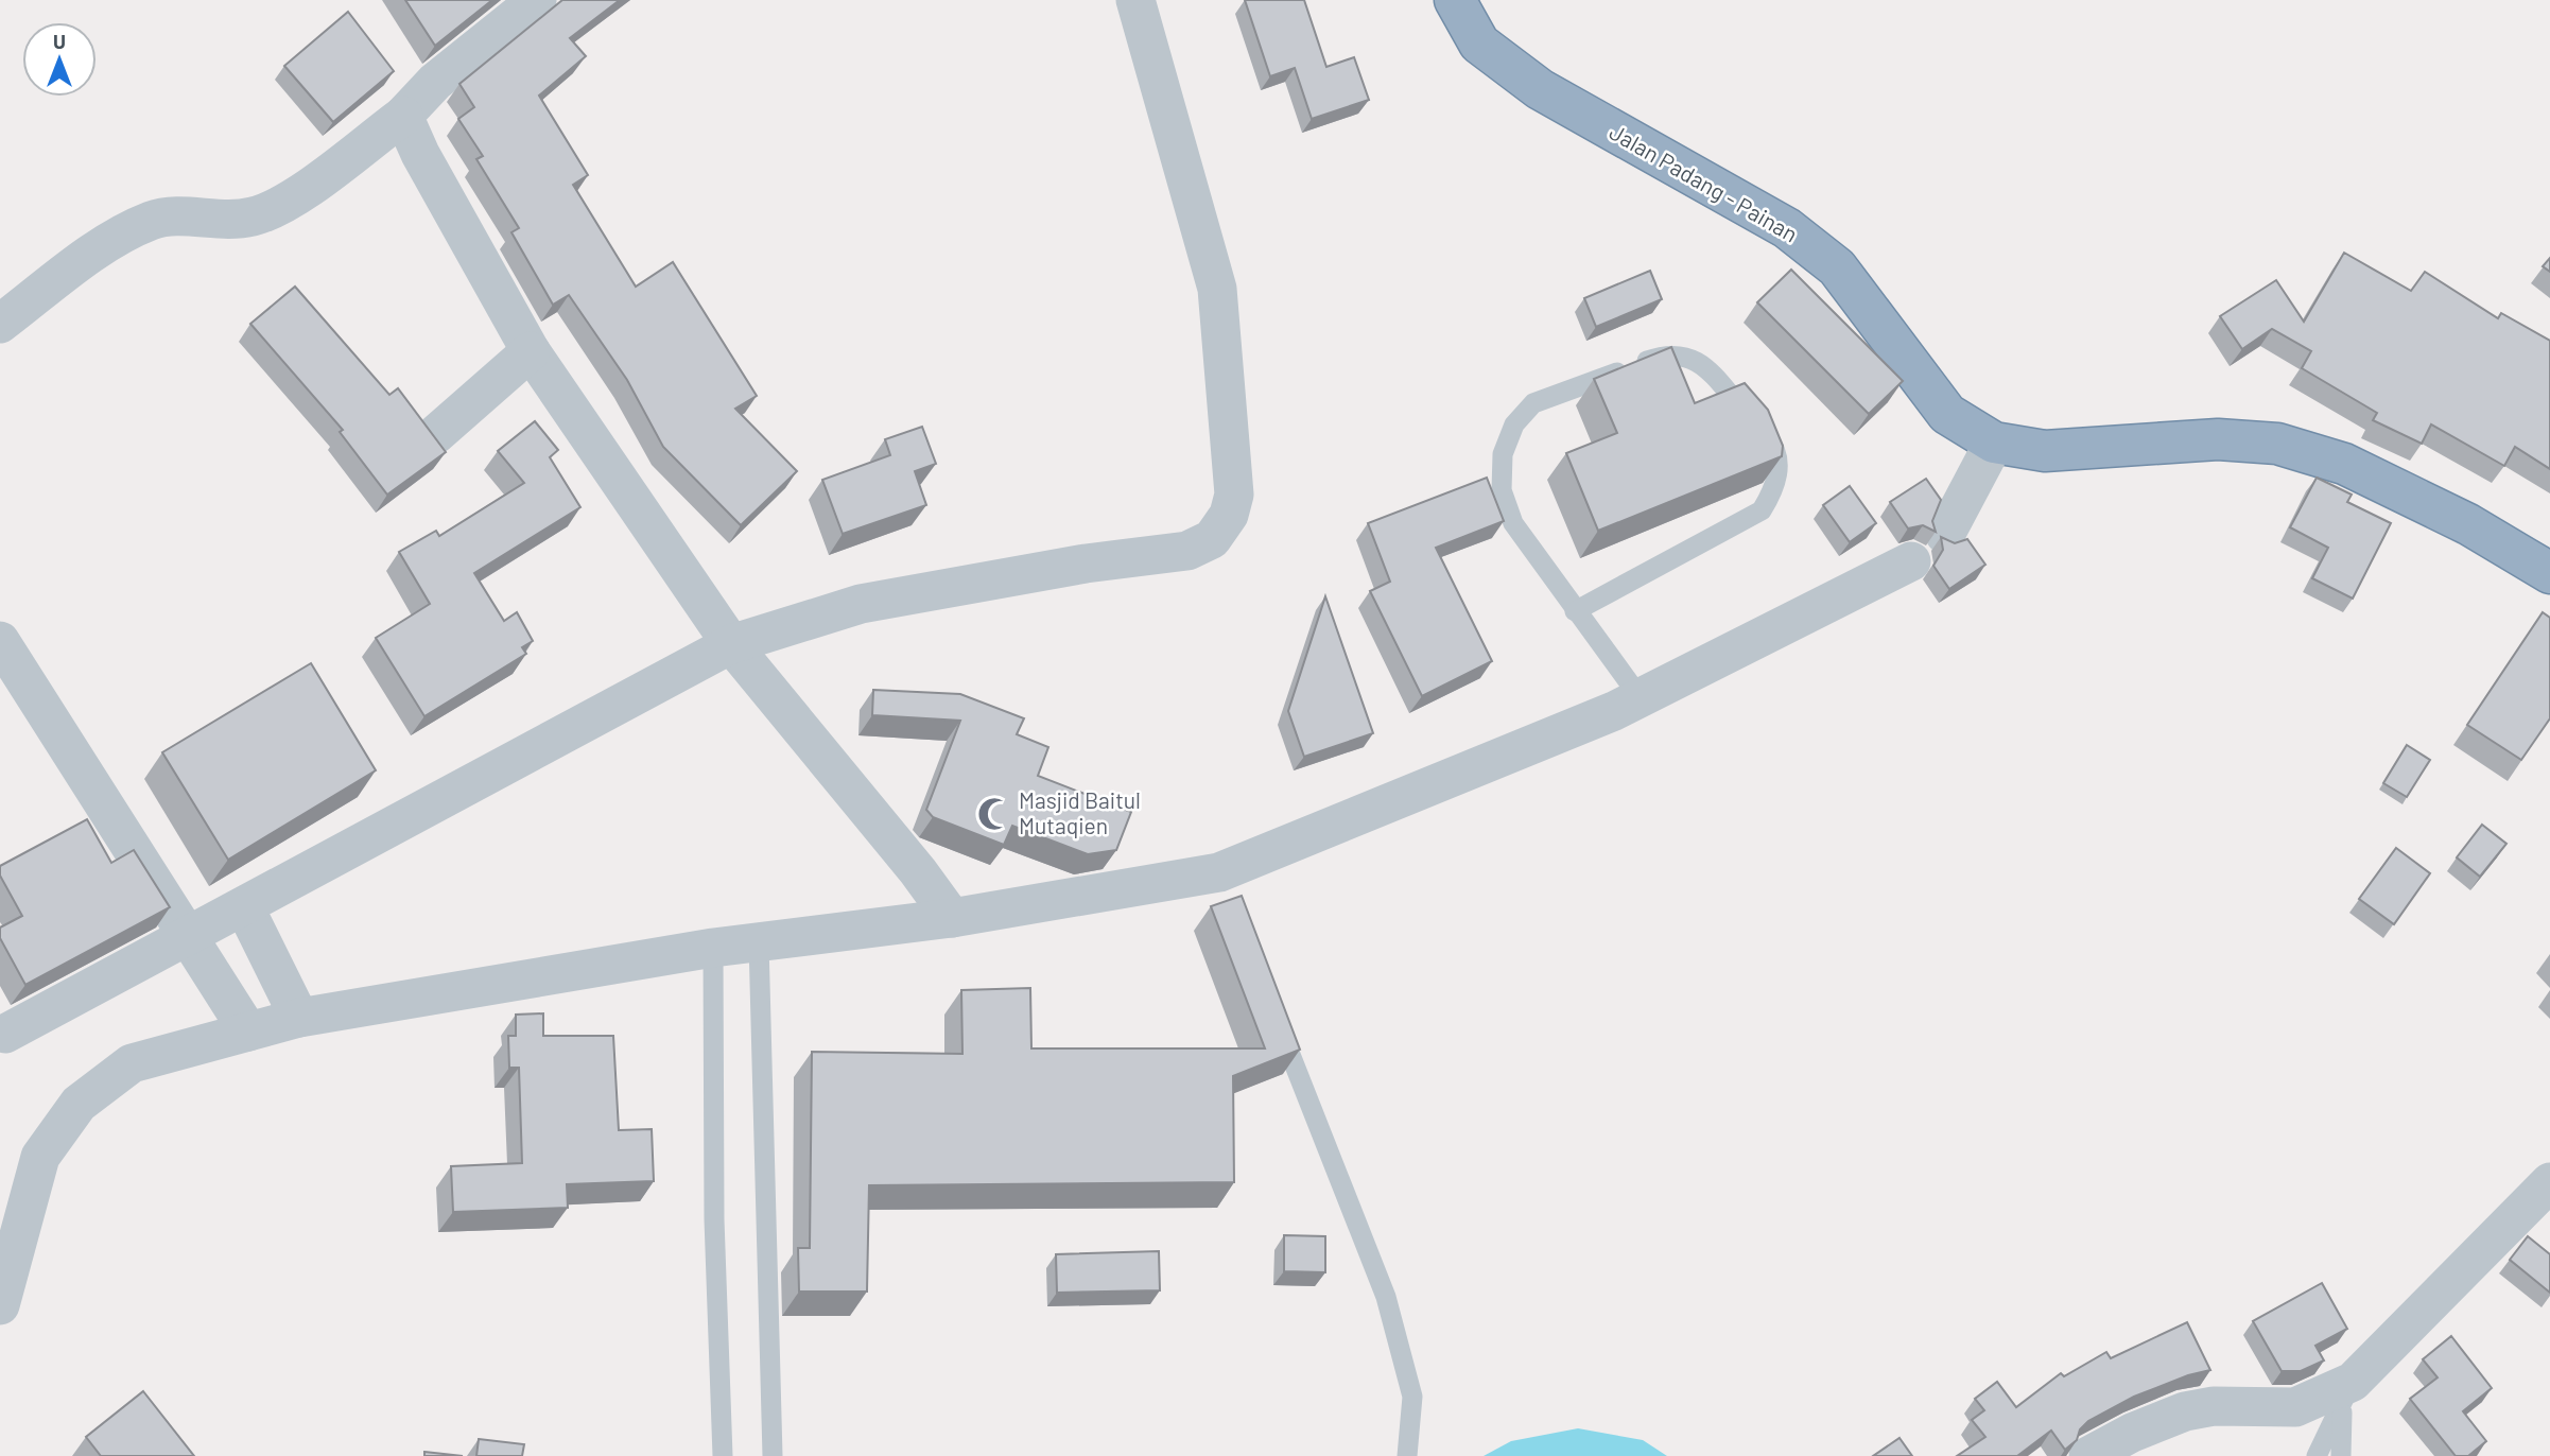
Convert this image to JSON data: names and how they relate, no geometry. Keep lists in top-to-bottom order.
{
  "streets": {
    "highway": ["Jalan Padang - Painan"]
  },
  "places": {
    "mosque": ["Masjid Baitul Mutaqien"]
  },
  "north": "top"
}
